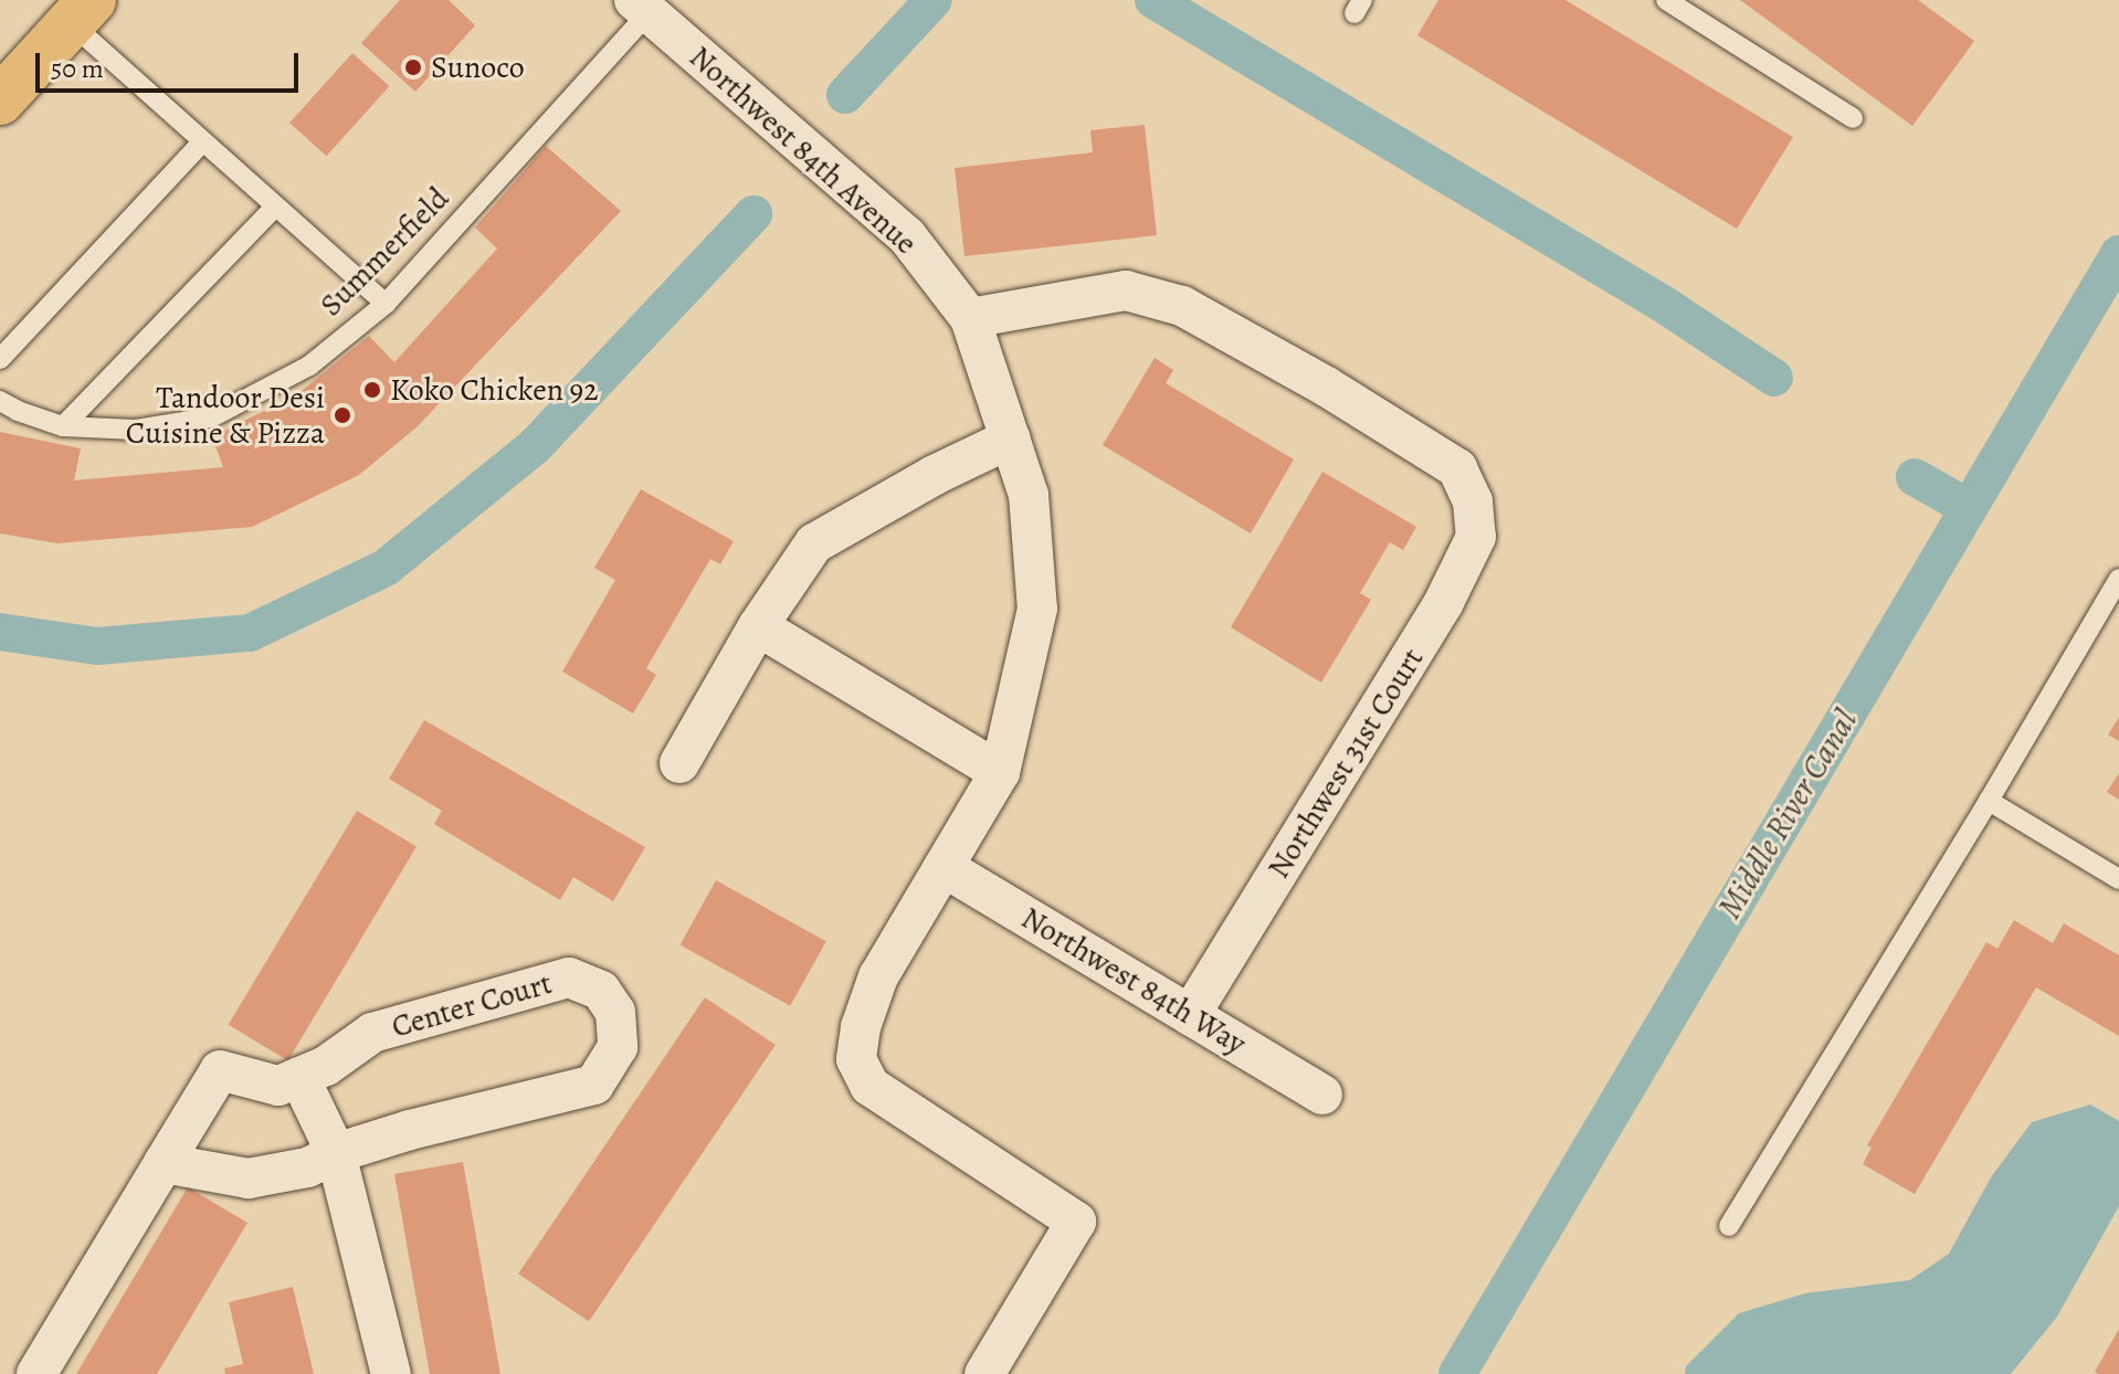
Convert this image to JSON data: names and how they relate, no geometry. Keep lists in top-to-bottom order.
{
  "streets": {
    "street": [
      "Northwest 84th Avenue",
      "Northwest 31st Court",
      "Northwest 84th Way",
      "Center Court"
    ],
    "lane": ["Summerfield"]
  },
  "crossings": [
    ["Northwest 84th Avenue", "Summerfield"],
    ["Northwest 84th Avenue", "Northwest 31st Court"],
    ["Northwest 31st Court", "Northwest 84th Way"]
  ],
  "water": ["Middle River Canal"],
  "places": ["Sunoco", "Koko Chicken 92", "Tandoor Desi Cuisine & Pizza"],
  "scale_bar": "50 m"
}
